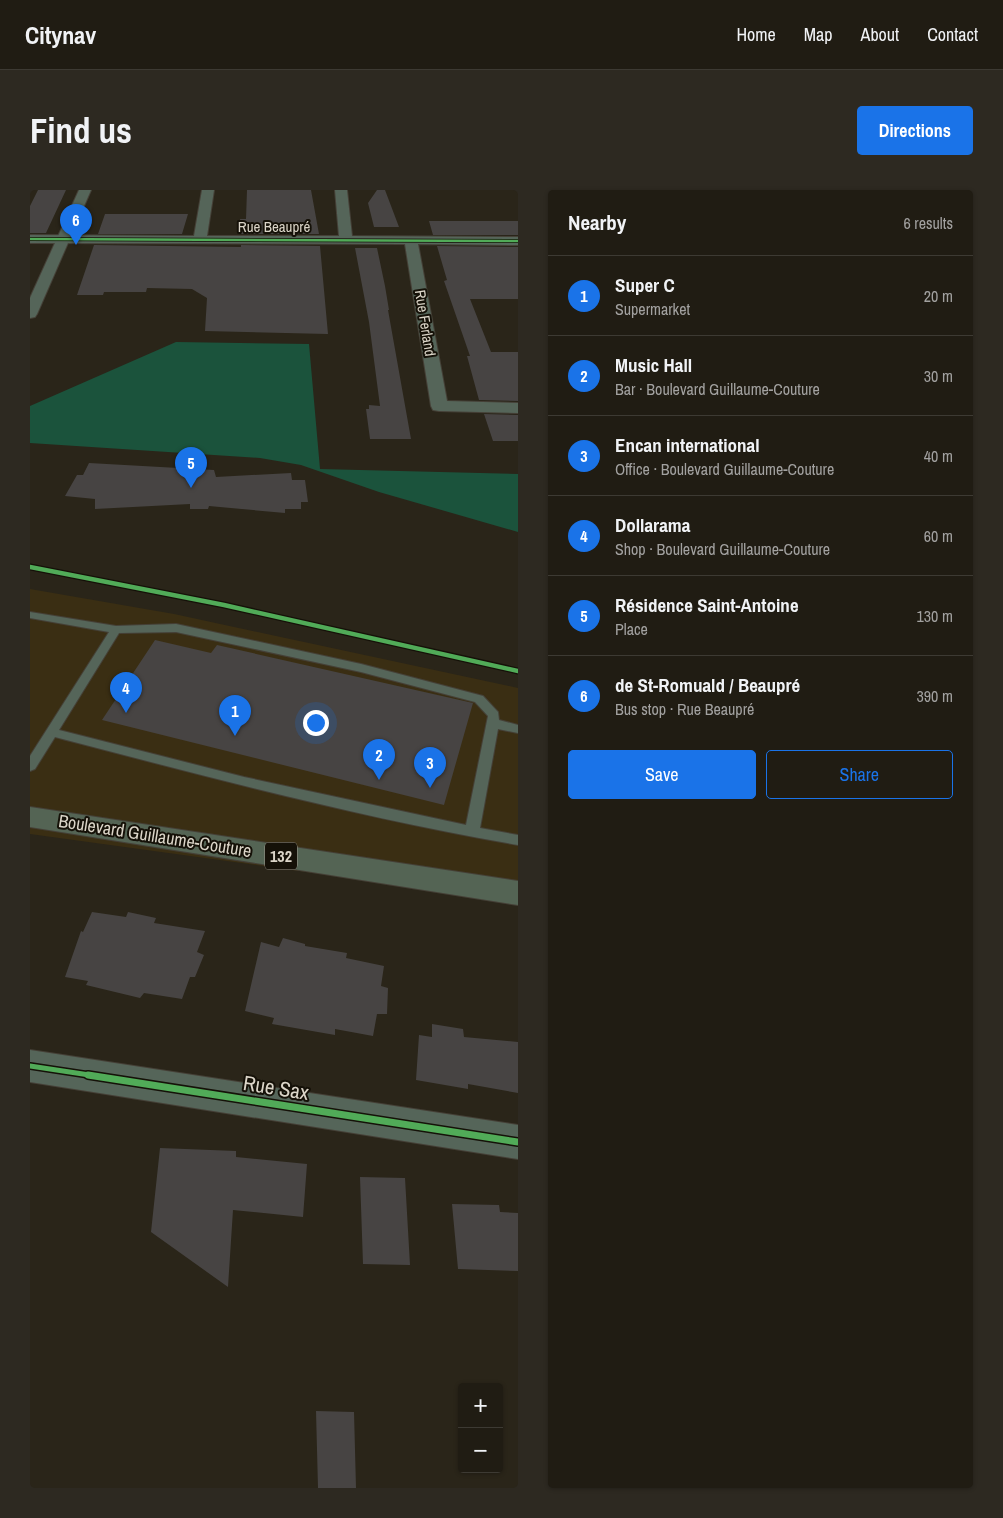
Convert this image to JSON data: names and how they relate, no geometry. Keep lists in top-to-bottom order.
{
  "streets": {
    "main road": ["Boulevard Guillaume-Couture", "132"],
    "street": ["Rue Beaupré", "Rue Ferland", "Rue Sax"]
  },
  "crossings": [
    ["Rue Beaupré", "Rue Ferland"]
  ],
  "page": {
    "header": "Citynav",
    "nav": [
      "Home",
      "Map",
      "About",
      "Contact"
    ],
    "buttons": [
      "Directions",
      ["Save", "Share"]
    ],
    "title": "Find us",
    "heading": ["Nearby", "6 results"],
    "pins": [
      "6",
      "5",
      "4",
      "1",
      "2",
      "3"
    ],
    "list": [
      {
        "mark": "1",
        "name": "Super C",
        "note": "Supermarket",
        "value": "20 m"
      },
      {
        "mark": "2",
        "name": "Music Hall",
        "note": "Bar · Boulevard Guillaume-Couture",
        "value": "30 m"
      },
      {
        "mark": "3",
        "name": "Encan international",
        "note": "Office · Boulevard Guillaume-Couture",
        "value": "40 m"
      },
      {
        "mark": "4",
        "name": "Dollarama",
        "note": "Shop · Boulevard Guillaume-Couture",
        "value": "60 m"
      },
      {
        "mark": "5",
        "name": "Résidence Saint-Antoine",
        "note": "Place",
        "value": "130 m"
      },
      {
        "mark": "6",
        "name": "de St-Romuald / Beaupré",
        "note": "Bus stop · Rue Beaupré",
        "value": "390 m"
      }
    ],
    "map_buttons": ["+", "−"]
  }
}
